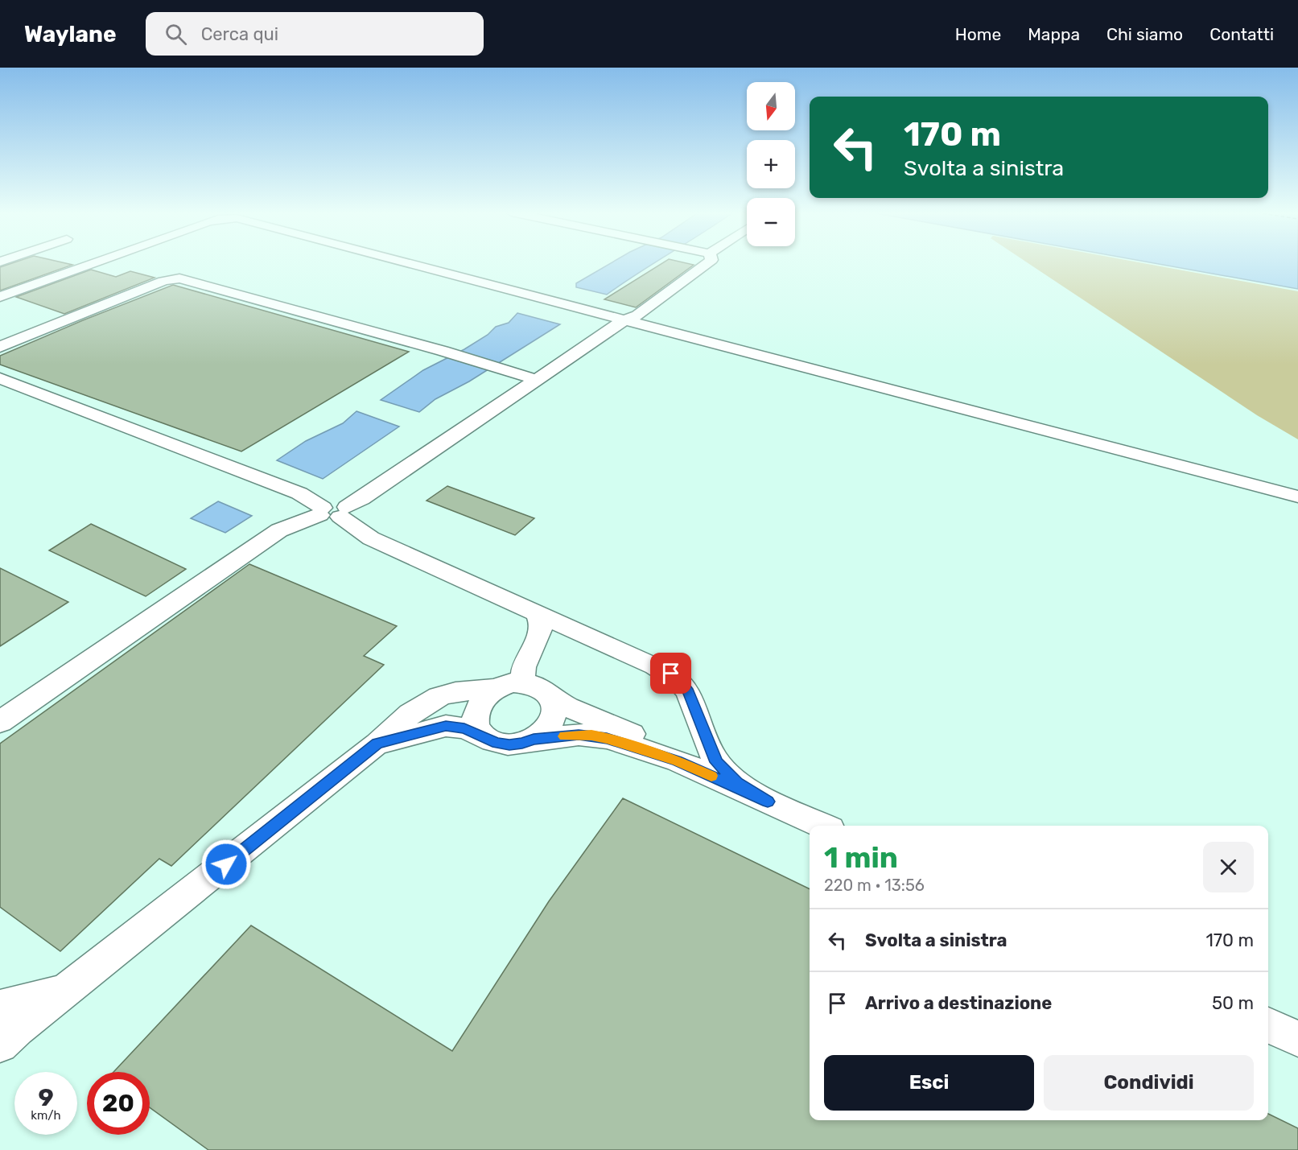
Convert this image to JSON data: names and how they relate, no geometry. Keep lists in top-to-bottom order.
{
  "north": "bottom",
  "page": {
    "header": "Waylane",
    "search": "Cerca qui",
    "nav": [
      "Home",
      "Mappa",
      "Chi siamo",
      "Contatti"
    ],
    "map_buttons": ["+", "−"],
    "turn": ["170 m", "Svolta a sinistra"],
    "heading": ["1 min", "220 m · 13:56"],
    "list": [
      {
        "name": "Svolta a sinistra",
        "value": "170 m"
      },
      {
        "name": "Arrivo a destinazione",
        "value": "50 m"
      }
    ],
    "buttons": ["Esci", "Condividi"],
    "speed": "9 km/h",
    "limit": "20"
  }
}
